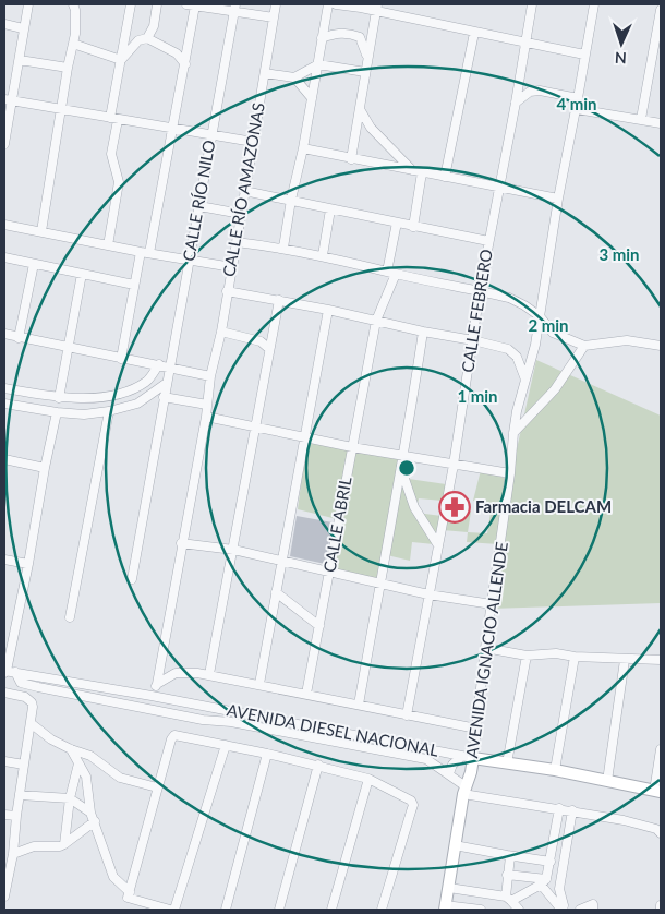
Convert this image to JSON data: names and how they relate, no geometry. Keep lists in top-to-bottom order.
{
  "streets": {
    "street": [
      "CALLE RÍO AMAZONAS",
      "CALLE RÍO NILO",
      "CALLE FEBRERO",
      "CALLE ABRIL",
      "AVENIDA IGNACIO ALLENDE",
      "AVENIDA DIESEL NACIONAL"
    ]
  },
  "crossings": [
    ["CALLE RÍO AMAZONAS", "AVENIDA DIESEL NACIONAL"],
    ["AVENIDA IGNACIO ALLENDE", "AVENIDA DIESEL NACIONAL"]
  ],
  "places": {
    "pharmacy": ["Farmacia DELCAM"]
  },
  "north": "bottom",
  "rings": [
    "4 min",
    "3 min",
    "2 min",
    "1 min"
  ]
}
